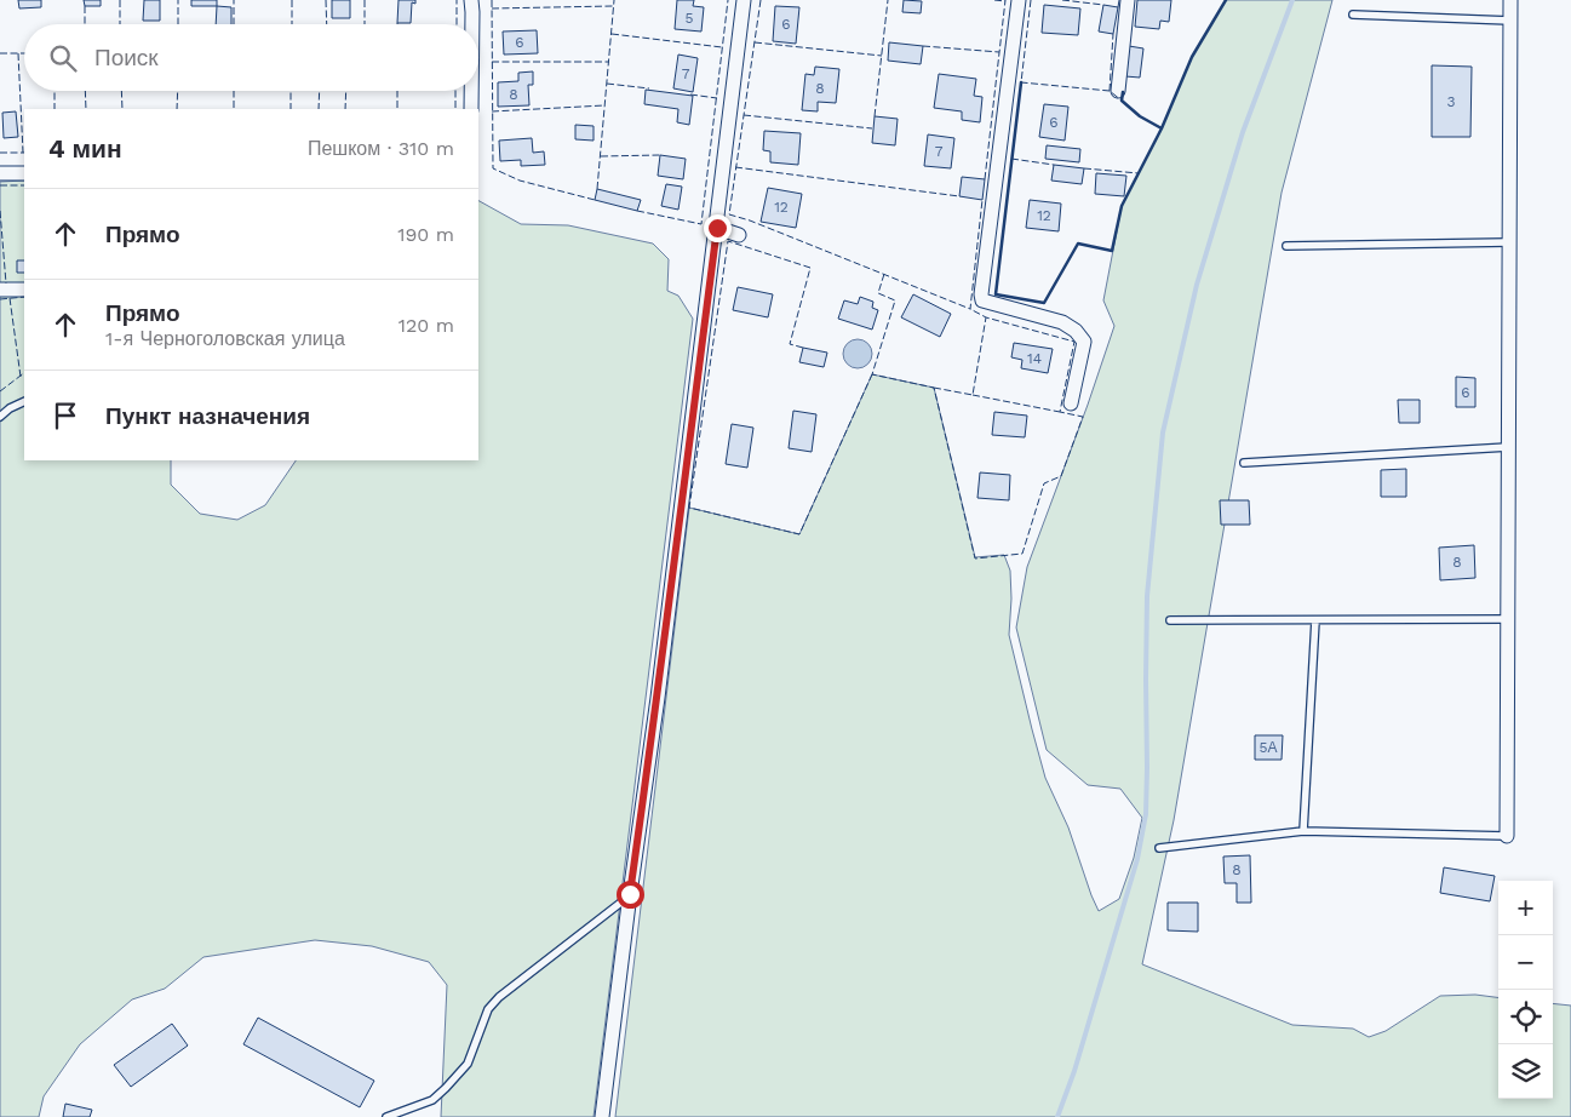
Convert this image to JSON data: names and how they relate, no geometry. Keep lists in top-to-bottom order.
{
  "house_numbers": [
    "5",
    "6",
    "6",
    "7",
    "8",
    "8",
    "3",
    "6",
    "7",
    "12",
    "12",
    "14",
    "6",
    "8",
    "5А",
    "8"
  ],
  "page": {
    "search": "Поиск",
    "heading": ["4 мин", "Пешком · 310 m"],
    "list": [
      ["Прямо", "190 m"],
      ["Прямо", "1-я Черноголовская улица", "120 m"],
      "Пункт назначения"
    ],
    "map_buttons": ["+", "−"]
  }
}
